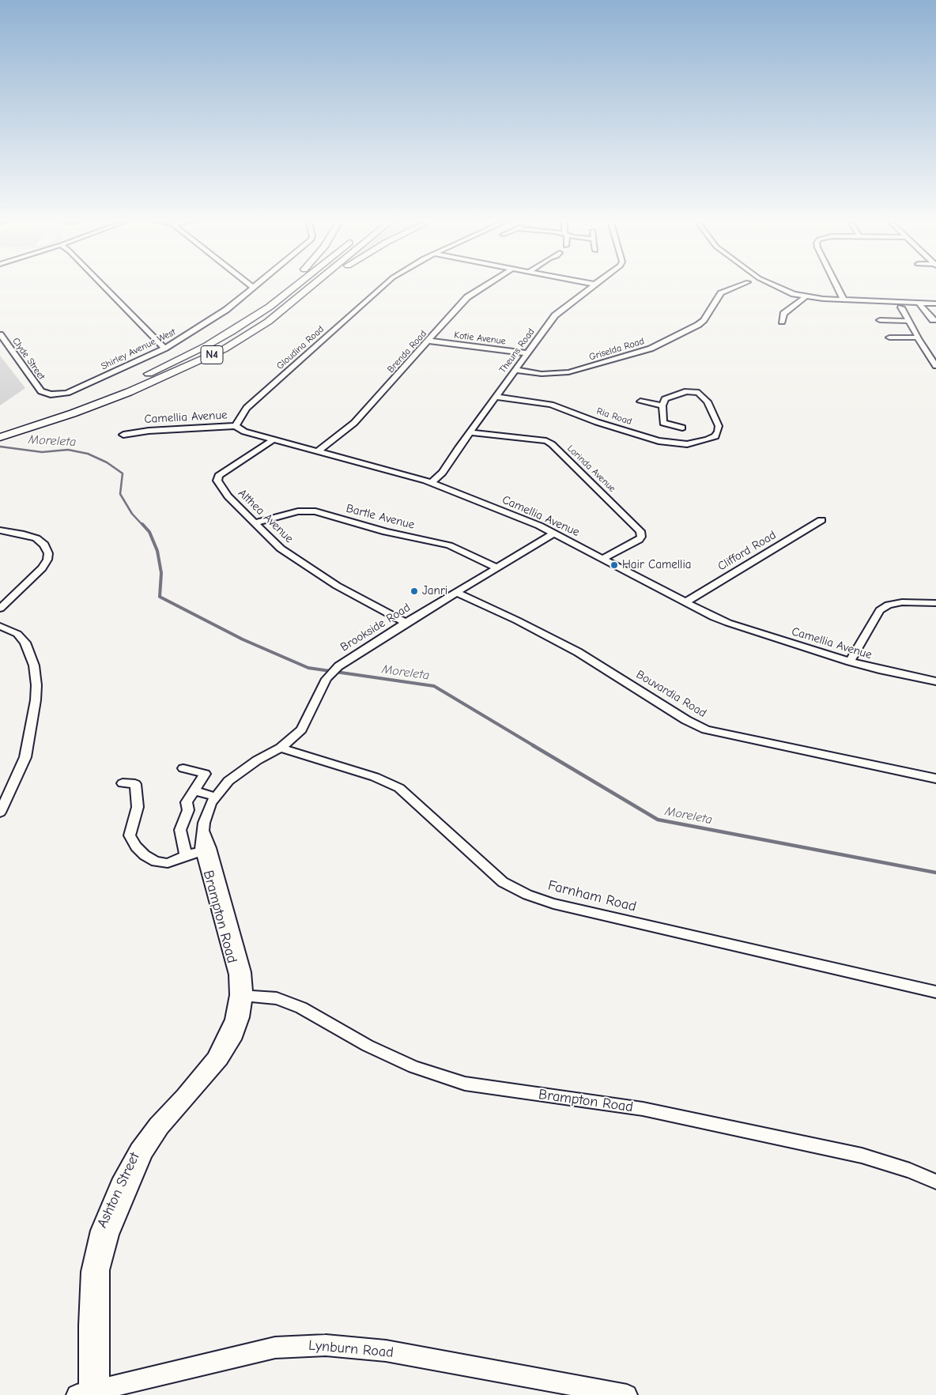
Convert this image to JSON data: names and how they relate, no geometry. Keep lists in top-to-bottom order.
{
  "streets": {
    "highway": ["N4"],
    "main road": ["Lynburn Road"],
    "street": [
      "Kotie Avenue",
      "Gloudina Road",
      "Shirley Avenue West",
      "Griselda Road",
      "Theuns Road",
      "Brenda Road",
      "Clyde Street",
      "Ria Road",
      "Camellia Avenue",
      "Lorinda Avenue",
      "Althea Avenue",
      "Bartle Avenue",
      "Clifford Road",
      "Brookside Road",
      "Bouvardia Road",
      "Farnham Road",
      "Brampton Road",
      "Ashton Street"
    ]
  },
  "crossings": [
    ["Kotie Avenue", "Theuns Road"],
    ["Kotie Avenue", "Brenda Road"],
    ["Gloudina Road", "Camellia Avenue"],
    ["Shirley Avenue West", "Clyde Street"],
    ["Griselda Road", "Theuns Road"],
    ["Theuns Road", "Ria Road"],
    ["Theuns Road", "Camellia Avenue"],
    ["Theuns Road", "Lorinda Avenue"],
    ["Brenda Road", "Camellia Avenue"],
    ["Camellia Avenue", "Lorinda Avenue"],
    ["Camellia Avenue", "Althea Avenue"],
    ["Camellia Avenue", "Clifford Road"],
    ["Camellia Avenue", "Brookside Road"],
    ["Althea Avenue", "Bartle Avenue"],
    ["Althea Avenue", "Brookside Road"],
    ["Bartle Avenue", "Brookside Road"],
    ["Brookside Road", "Bouvardia Road"],
    ["Brookside Road", "Farnham Road"],
    ["Brookside Road", "Brampton Road"],
    ["Farnham Road", "Brampton Road"],
    ["Brampton Road", "Ashton Street"],
    ["Ashton Street", "Lynburn Road"]
  ],
  "water": ["Moreleta"],
  "places": ["Hair Camellia", "Janri"]
}
